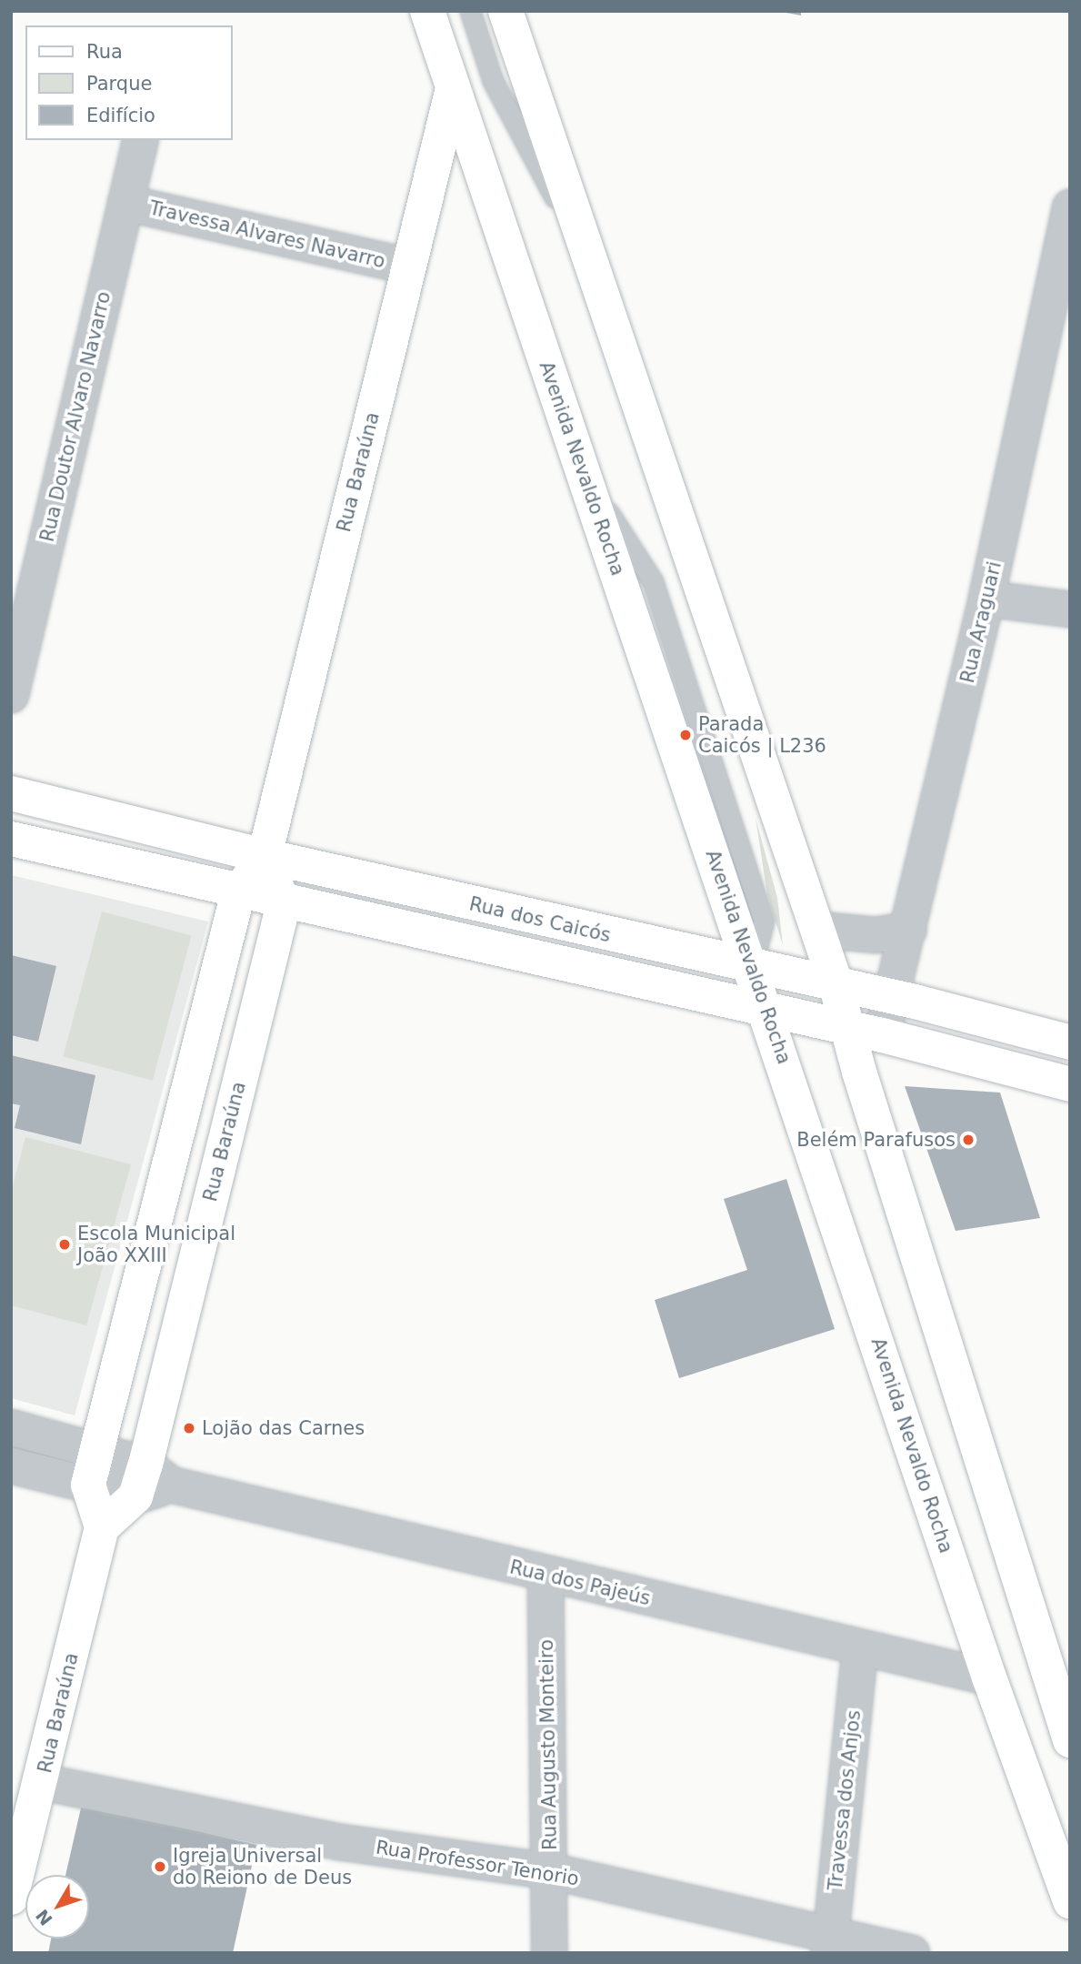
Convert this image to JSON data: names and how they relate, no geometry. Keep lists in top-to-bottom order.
{
  "streets": {
    "main road": ["Avenida Nevaldo Rocha", "Rua Baraúna", "Rua dos Caicós"],
    "street": [
      "Travessa Alvares Navarro",
      "Rua Doutor Alvaro Navarro",
      "Rua Araguari",
      "Rua dos Pajeús",
      "Rua Augusto Monteiro",
      "Travessa dos Anjos",
      "Rua Professor Tenorio"
    ]
  },
  "crossings": [
    ["Travessa Alvares Navarro", "Rua Doutor Alvaro Navarro"],
    ["Travessa Alvares Navarro", "Rua Baraúna"],
    ["Avenida Nevaldo Rocha", "Rua Baraúna"],
    ["Avenida Nevaldo Rocha", "Rua dos Caicós"],
    ["Avenida Nevaldo Rocha", "Rua dos Pajeús"],
    ["Rua Baraúna", "Rua dos Caicós"],
    ["Rua Baraúna", "Rua dos Pajeús"],
    ["Rua Baraúna", "Rua Professor Tenorio"],
    ["Rua Araguari", "Rua dos Caicós"],
    ["Rua dos Pajeús", "Rua Augusto Monteiro"],
    ["Rua dos Pajeús", "Travessa dos Anjos"],
    ["Rua Augusto Monteiro", "Rua Professor Tenorio"],
    ["Travessa dos Anjos", "Rua Professor Tenorio"]
  ],
  "places": [
    "Parada Caicós | L236",
    "Belém Parafusos",
    "Escola Municipal João XXIII",
    "Lojão das Carnes",
    "Igreja Universal do Reiono de Deus"
  ],
  "legend": ["Rua", "Parque", "Edifício"],
  "north": "bottom left"
}
